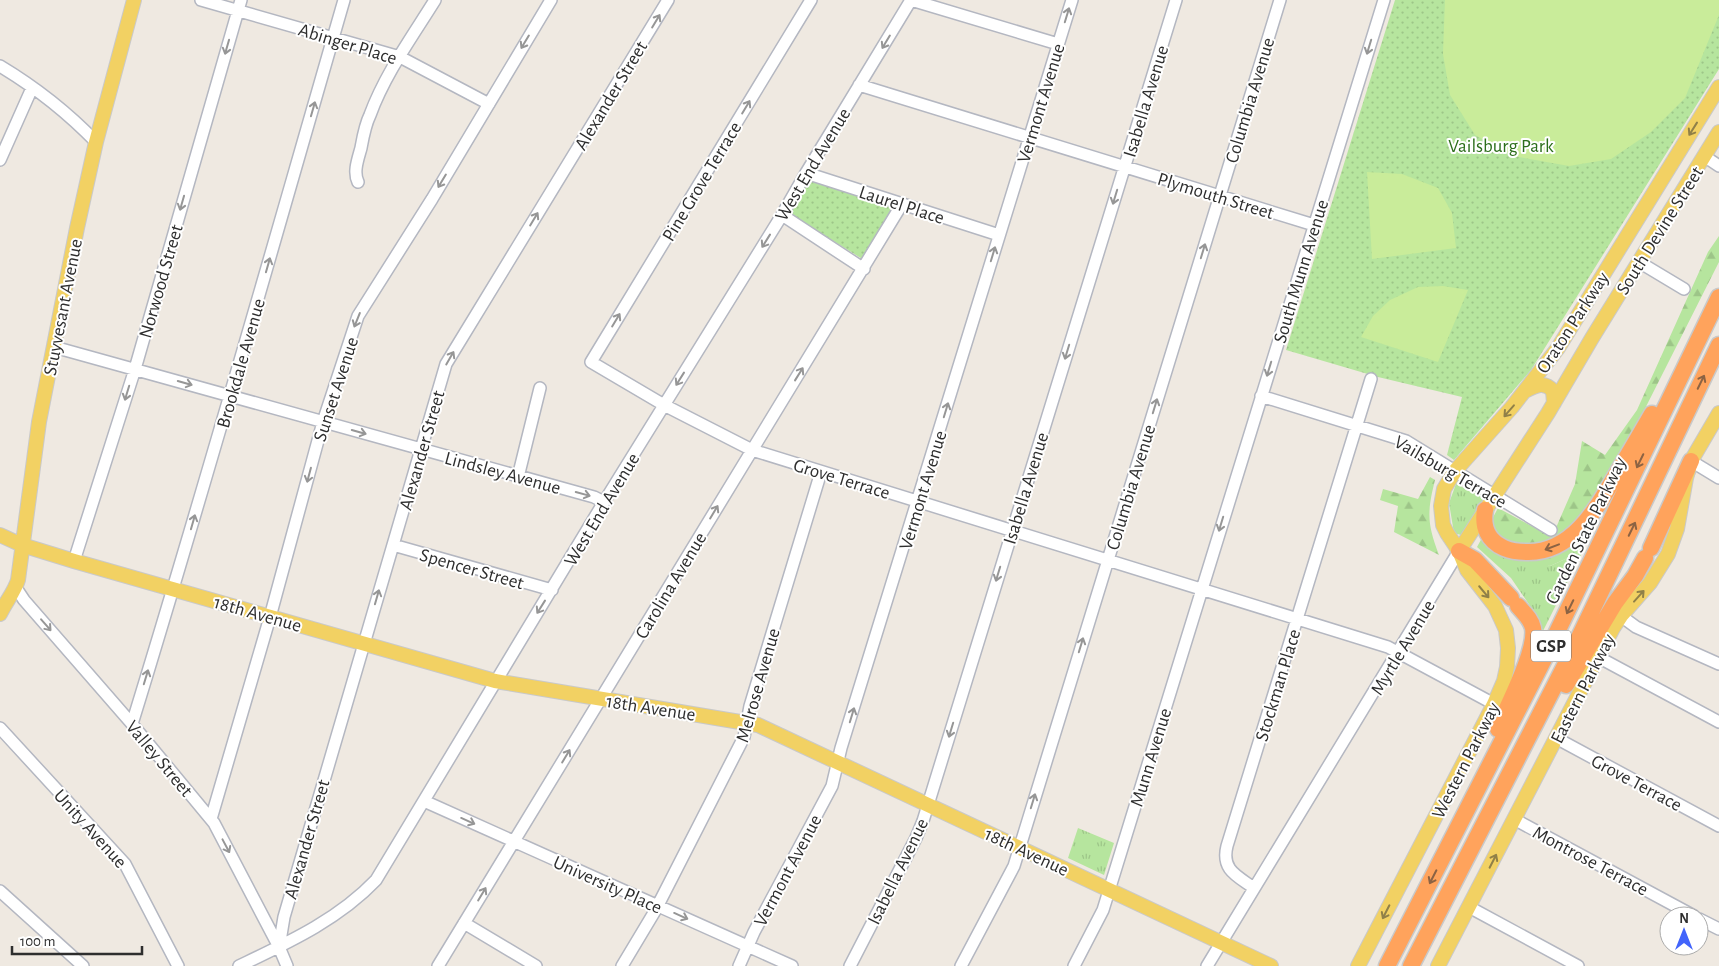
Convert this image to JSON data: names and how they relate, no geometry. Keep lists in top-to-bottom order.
{
  "streets": {
    "highway": ["Garden State Parkway", "GSP"],
    "main road": [
      "South Devine Street",
      "Stuyvesant Avenue",
      "Oraton Parkway",
      "18th Avenue",
      "Myrtle Avenue",
      "Eastern Parkway",
      "Western Parkway"
    ],
    "street": [
      "Abinger Place",
      "Alexander Street",
      "Columbia Avenue",
      "Isabella Avenue",
      "Vermont Avenue",
      "West End Avenue",
      "Pine Grove Terrace",
      "Plymouth Street",
      "Laurel Place",
      "South Munn Avenue",
      "Norwood Street",
      "Brookdale Avenue",
      "Sunset Avenue",
      "Vailsburg Terrace",
      "Lindsley Avenue",
      "Grove Terrace",
      "Spencer Street",
      "Carolina Avenue",
      "Melrose Avenue",
      "Stockman Place",
      "Munn Avenue",
      "Valley Street",
      "Unity Avenue",
      "Montrose Terrace",
      "University Place"
    ]
  },
  "crossings": [
    ["Abinger Place", "Norwood Street"],
    ["Abinger Place", "Brookdale Avenue"],
    ["Abinger Place", "Sunset Avenue"],
    ["Alexander Street", "West End Avenue"],
    ["Alexander Street", "Lindsley Avenue"],
    ["Alexander Street", "Spencer Street"],
    ["Alexander Street", "18th Avenue"],
    ["Alexander Street", "Valley Street"],
    ["Columbia Avenue", "Plymouth Street"],
    ["Columbia Avenue", "Grove Terrace"],
    ["Columbia Avenue", "18th Avenue"],
    ["Isabella Avenue", "Plymouth Street"],
    ["Isabella Avenue", "Grove Terrace"],
    ["Isabella Avenue", "18th Avenue"],
    ["Vermont Avenue", "Plymouth Street"],
    ["Vermont Avenue", "Laurel Place"],
    ["Vermont Avenue", "Grove Terrace"],
    ["Vermont Avenue", "18th Avenue"],
    ["Vermont Avenue", "University Place"],
    ["West End Avenue", "Plymouth Street"],
    ["West End Avenue", "Laurel Place"],
    ["West End Avenue", "Lindsley Avenue"],
    ["West End Avenue", "Grove Terrace"],
    ["West End Avenue", "Spencer Street"],
    ["West End Avenue", "18th Avenue"],
    ["West End Avenue", "Valley Street"],
    ["West End Avenue", "University Place"],
    ["Pine Grove Terrace", "Grove Terrace"],
    ["Plymouth Street", "South Munn Avenue"],
    ["Laurel Place", "Carolina Avenue"],
    ["South Devine Street", "Myrtle Avenue"],
    ["South Munn Avenue", "Vailsburg Terrace"],
    ["South Munn Avenue", "Munn Avenue"],
    ["Norwood Street", "Lindsley Avenue"],
    ["Norwood Street", "18th Avenue"],
    ["Stuyvesant Avenue", "Lindsley Avenue"],
    ["Stuyvesant Avenue", "18th Avenue"],
    ["Stuyvesant Avenue", "Valley Street"],
    ["Oraton Parkway", "Vailsburg Terrace"],
    ["Oraton Parkway", "Myrtle Avenue"],
    ["Oraton Parkway", "Western Parkway"],
    ["Brookdale Avenue", "Lindsley Avenue"],
    ["Brookdale Avenue", "18th Avenue"],
    ["Brookdale Avenue", "Valley Street"],
    ["Sunset Avenue", "Lindsley Avenue"],
    ["Sunset Avenue", "18th Avenue"],
    ["Sunset Avenue", "Valley Street"],
    ["Vailsburg Terrace", "Myrtle Avenue"],
    ["Vailsburg Terrace", "Stockman Place"],
    ["Grove Terrace", "Carolina Avenue"],
    ["Grove Terrace", "Myrtle Avenue"],
    ["Grove Terrace", "Melrose Avenue"],
    ["Grove Terrace", "Stockman Place"],
    ["Grove Terrace", "Eastern Parkway"],
    ["Grove Terrace", "Munn Avenue"],
    ["Grove Terrace", "Western Parkway"],
    ["Carolina Avenue", "18th Avenue"],
    ["Carolina Avenue", "University Place"],
    ["18th Avenue", "Myrtle Avenue"],
    ["18th Avenue", "Melrose Avenue"],
    ["18th Avenue", "Munn Avenue"],
    ["Myrtle Avenue", "Stockman Place"],
    ["Myrtle Avenue", "Western Parkway"],
    ["Melrose Avenue", "University Place"],
    ["Eastern Parkway", "Montrose Terrace"]
  ],
  "one_way": [
    "Alexander Street",
    "Columbia Avenue",
    "Isabella Avenue",
    "Vermont Avenue",
    "West End Avenue",
    "Pine Grove Terrace",
    "South Munn Avenue",
    "Norwood Street",
    "Oraton Parkway",
    "Brookdale Avenue",
    "Sunset Avenue",
    "Lindsley Avenue",
    "Carolina Avenue",
    "Eastern Parkway",
    "Valley Street",
    "Western Parkway",
    "University Place"
  ],
  "parks": ["Vailsburg Park"],
  "scale_bar": "100 m",
  "north": "top"
}
